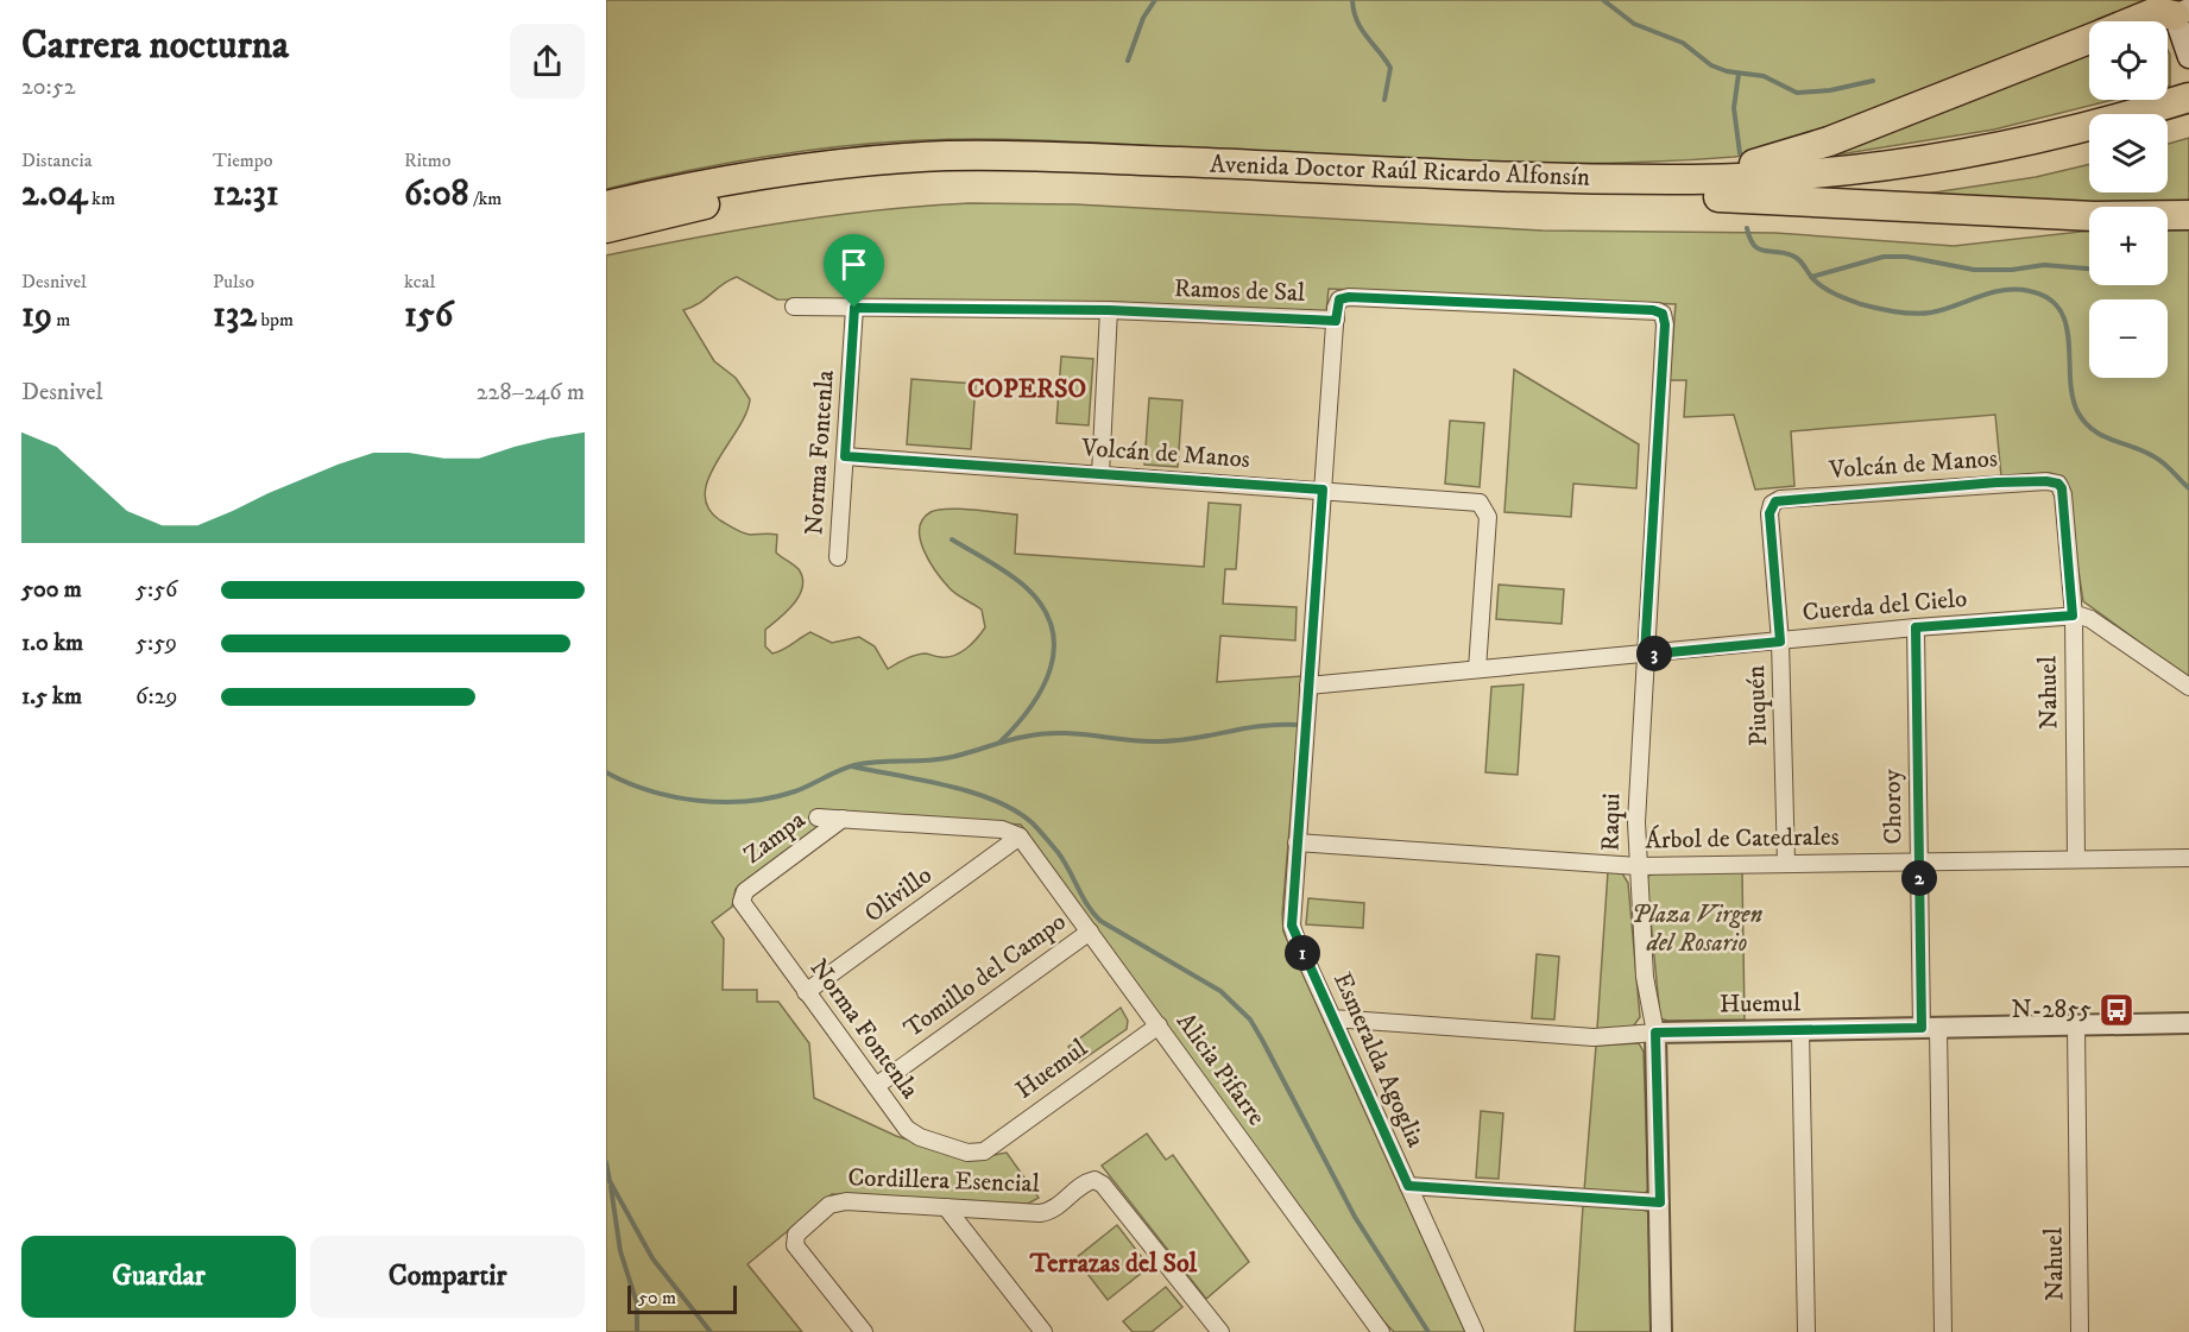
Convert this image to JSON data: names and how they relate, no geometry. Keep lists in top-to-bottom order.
{
  "streets": {
    "highway": ["Avenida Doctor Raúl Ricardo Alfonsín"],
    "street": [
      "Ramos de Sal",
      "Norma Fontenla",
      "Volcán de Manos",
      "Cuerda del Cielo",
      "Nahuel",
      "Piuquén",
      "Choroy",
      "Raqui",
      "Zampa",
      "Árbol de Catedrales",
      "Olivillo",
      "Tomillo del Campo",
      "Huemul",
      "Esmeralda Agoglia",
      "Alicia Pifarre",
      "Cordillera Esencial"
    ]
  },
  "crossings": [
    ["Ramos de Sal", "Norma Fontenla"],
    ["Ramos de Sal", "Raqui"],
    ["Norma Fontenla", "Volcán de Manos"],
    ["Norma Fontenla", "Zampa"],
    ["Norma Fontenla", "Olivillo"],
    ["Norma Fontenla", "Tomillo del Campo"],
    ["Norma Fontenla", "Huemul"],
    ["Volcán de Manos", "Cuerda del Cielo"],
    ["Volcán de Manos", "Nahuel"],
    ["Volcán de Manos", "Piuquén"],
    ["Cuerda del Cielo", "Nahuel"],
    ["Cuerda del Cielo", "Piuquén"],
    ["Cuerda del Cielo", "Choroy"],
    ["Cuerda del Cielo", "Raqui"],
    ["Nahuel", "Árbol de Catedrales"],
    ["Nahuel", "Huemul"],
    ["Piuquén", "Árbol de Catedrales"],
    ["Choroy", "Árbol de Catedrales"],
    ["Choroy", "Huemul"],
    ["Raqui", "Árbol de Catedrales"],
    ["Raqui", "Huemul"],
    ["Árbol de Catedrales", "Esmeralda Agoglia"],
    ["Olivillo", "Alicia Pifarre"],
    ["Tomillo del Campo", "Alicia Pifarre"],
    ["Huemul", "Esmeralda Agoglia"],
    ["Huemul", "Alicia Pifarre"]
  ],
  "districts": ["COPERSO", "Terrazas del Sol"],
  "parks": ["Plaza Virgen del Rosario"],
  "places": {
    "bus stop": ["N-2855"]
  },
  "scale_bar": "50 m",
  "page": {
    "heading": ["Carrera nocturna", "20:52"],
    "map_buttons": ["+", "−"],
    "stats": [
      ["Distancia", "2.04 km"],
      ["Tiempo", "12:31"],
      ["Ritmo", "6:08 /km"],
      ["Desnivel", "19 m"],
      ["Pulso", "132 bpm"],
      ["kcal", "156"]
    ],
    "chart": ["Desnivel", "228–246 m"],
    "list": [
      {
        "name": "500 m",
        "note": "5:56"
      },
      {
        "name": "1.0 km",
        "note": "5:59"
      },
      {
        "name": "1.5 km",
        "note": "6:29"
      }
    ],
    "pins": ["3", "2", "1"],
    "buttons": ["Guardar", "Compartir"],
    "scale": "50 m"
  }
}
